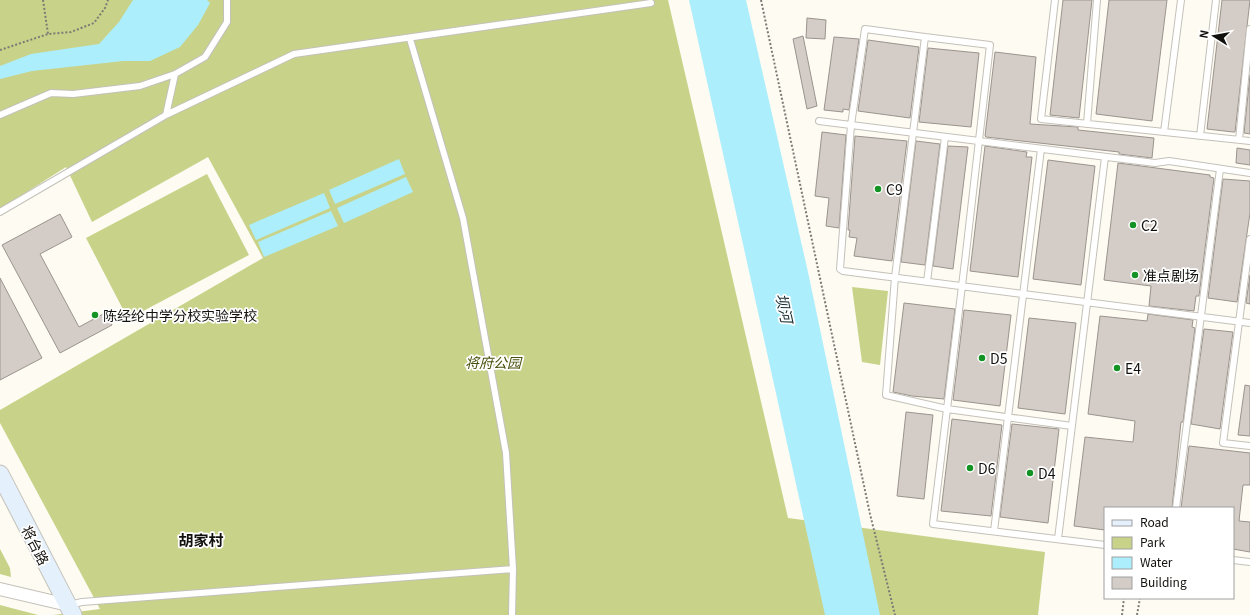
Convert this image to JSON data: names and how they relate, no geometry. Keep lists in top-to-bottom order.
{
  "streets": {
    "main road": ["将台路"]
  },
  "districts": ["胡家村"],
  "water": ["坝河"],
  "parks": ["将府公园"],
  "places": [
    "C9",
    "C2",
    "准点剧场",
    "陈经纶中学分校实验学校",
    "D5",
    "E4",
    "D6",
    "D4"
  ],
  "legend": [
    "Road",
    "Park",
    "Water",
    "Building"
  ],
  "north": "left"
}
